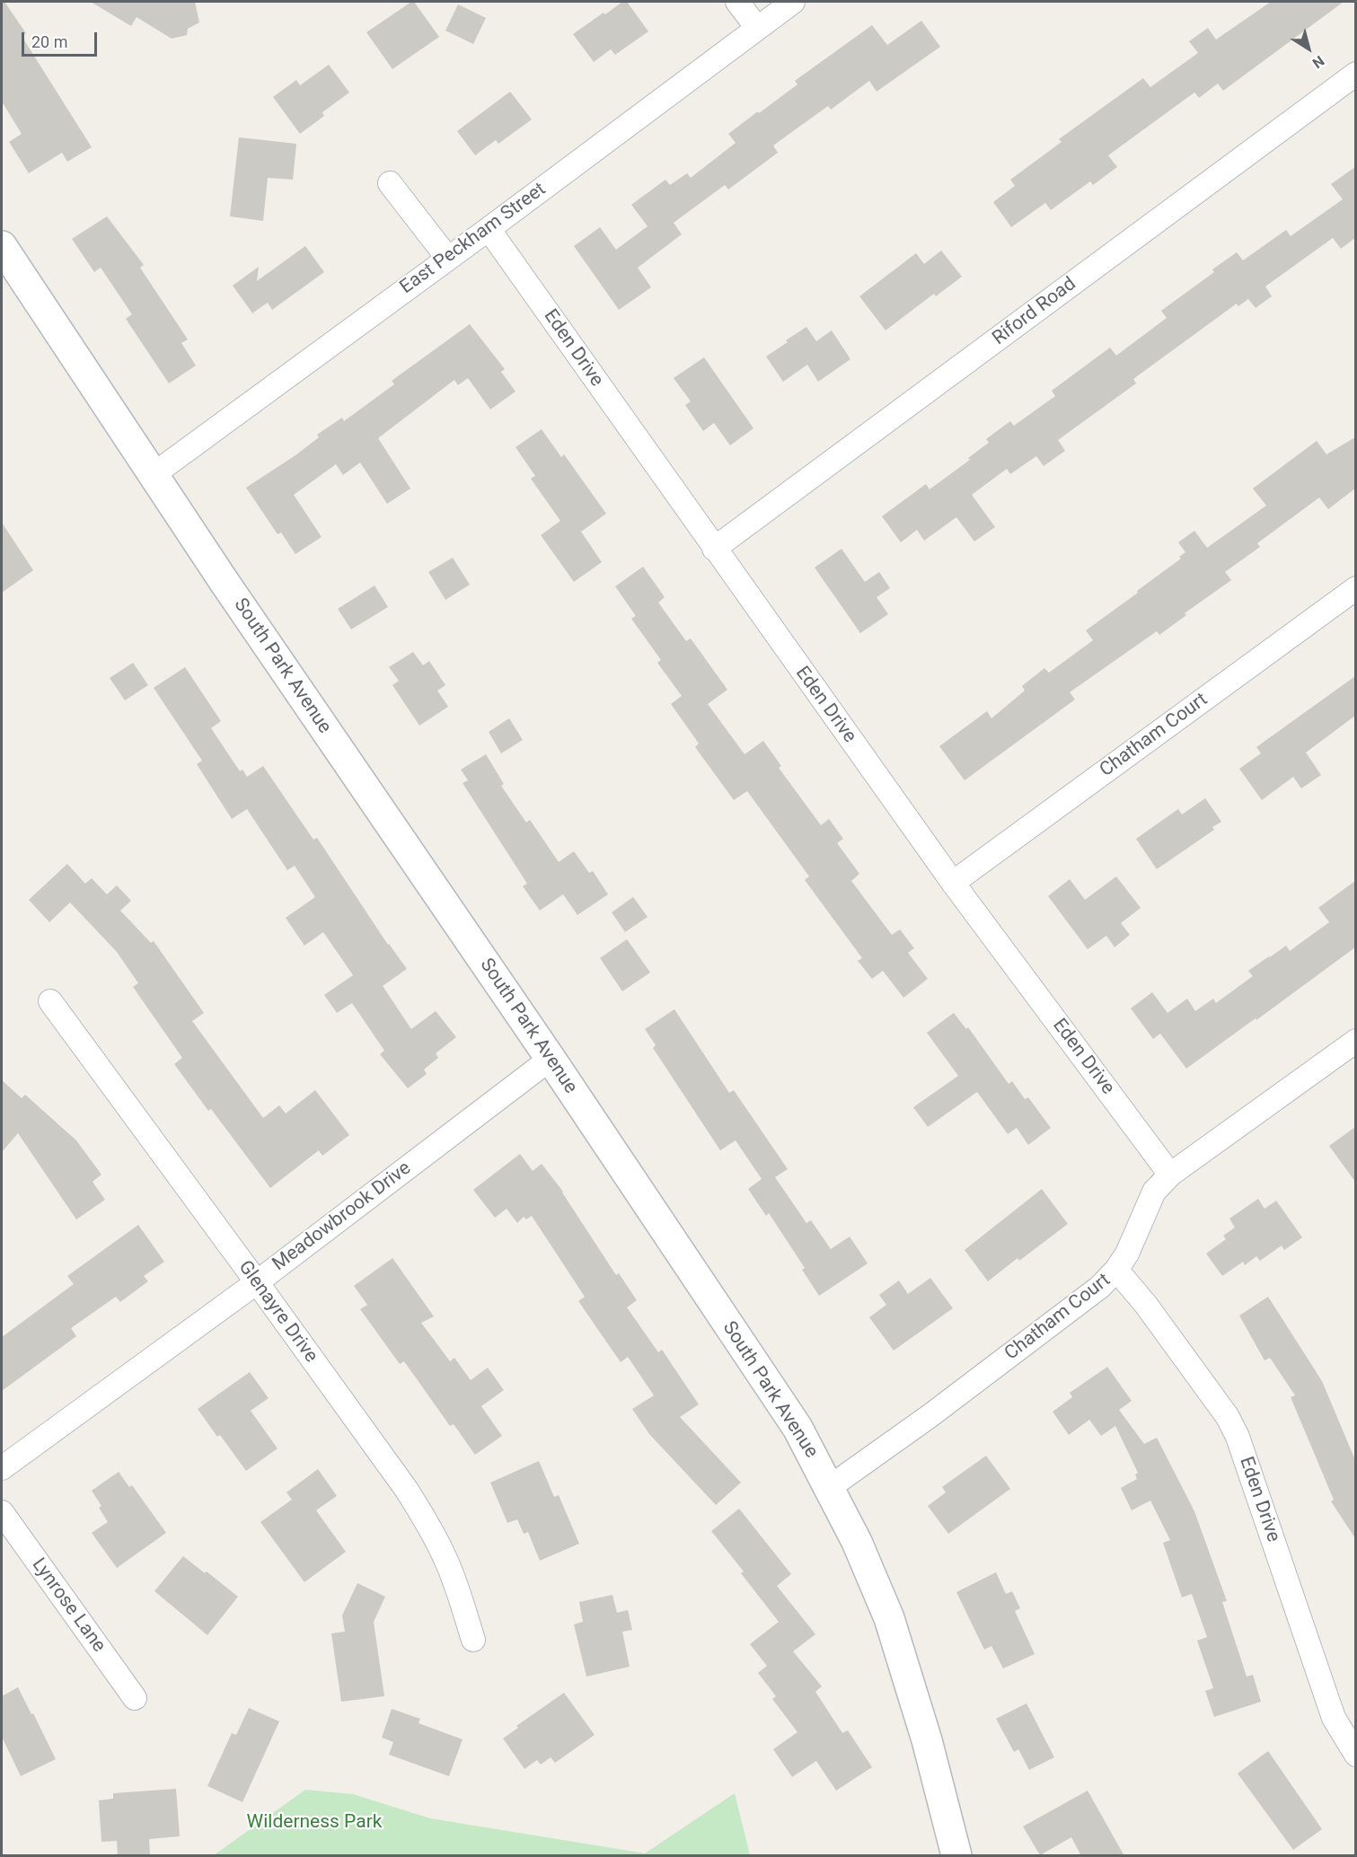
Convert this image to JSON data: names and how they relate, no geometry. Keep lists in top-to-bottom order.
{
  "streets": {
    "main road": ["South Park Avenue"],
    "street": [
      "East Peckham Street",
      "Riford Road",
      "Eden Drive",
      "Chatham Court",
      "Meadowbrook Drive",
      "Glenayre Drive",
      "Lynrose Lane"
    ]
  },
  "crossings": [
    ["East Peckham Street", "Eden Drive"],
    ["East Peckham Street", "South Park Avenue"],
    ["Riford Road", "Eden Drive"],
    ["Eden Drive", "Chatham Court"],
    ["South Park Avenue", "Chatham Court"],
    ["South Park Avenue", "Meadowbrook Drive"],
    ["Meadowbrook Drive", "Glenayre Drive"]
  ],
  "parks": ["Wilderness Park"],
  "scale_bar": "20 m",
  "north": "bottom right"
}
